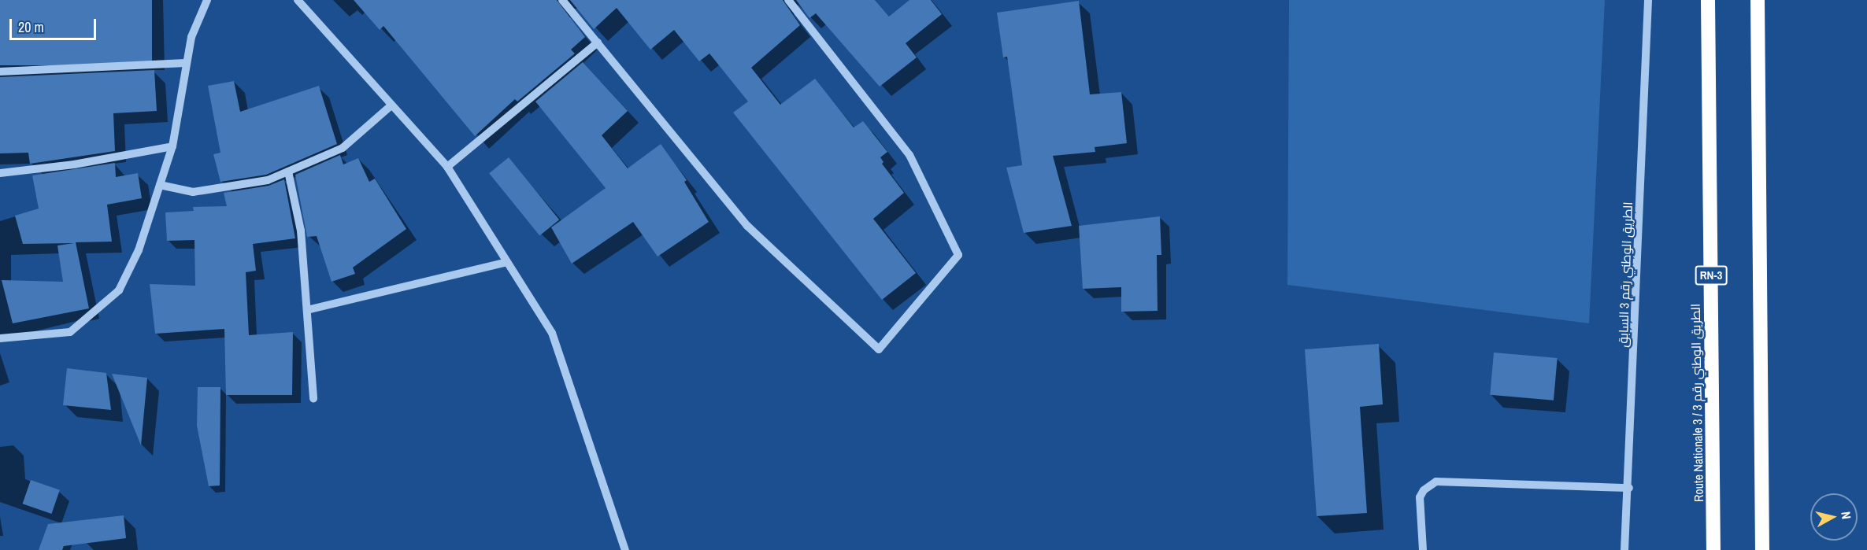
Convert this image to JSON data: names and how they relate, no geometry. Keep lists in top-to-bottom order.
{
  "streets": {
    "highway": ["RN-3", "Route Nationale 3 / الطريق الوطني رقم 3"],
    "street": ["الطريق الوطني رقم 3 السابق"]
  },
  "scale_bar": "20 m",
  "north": "right"
}
